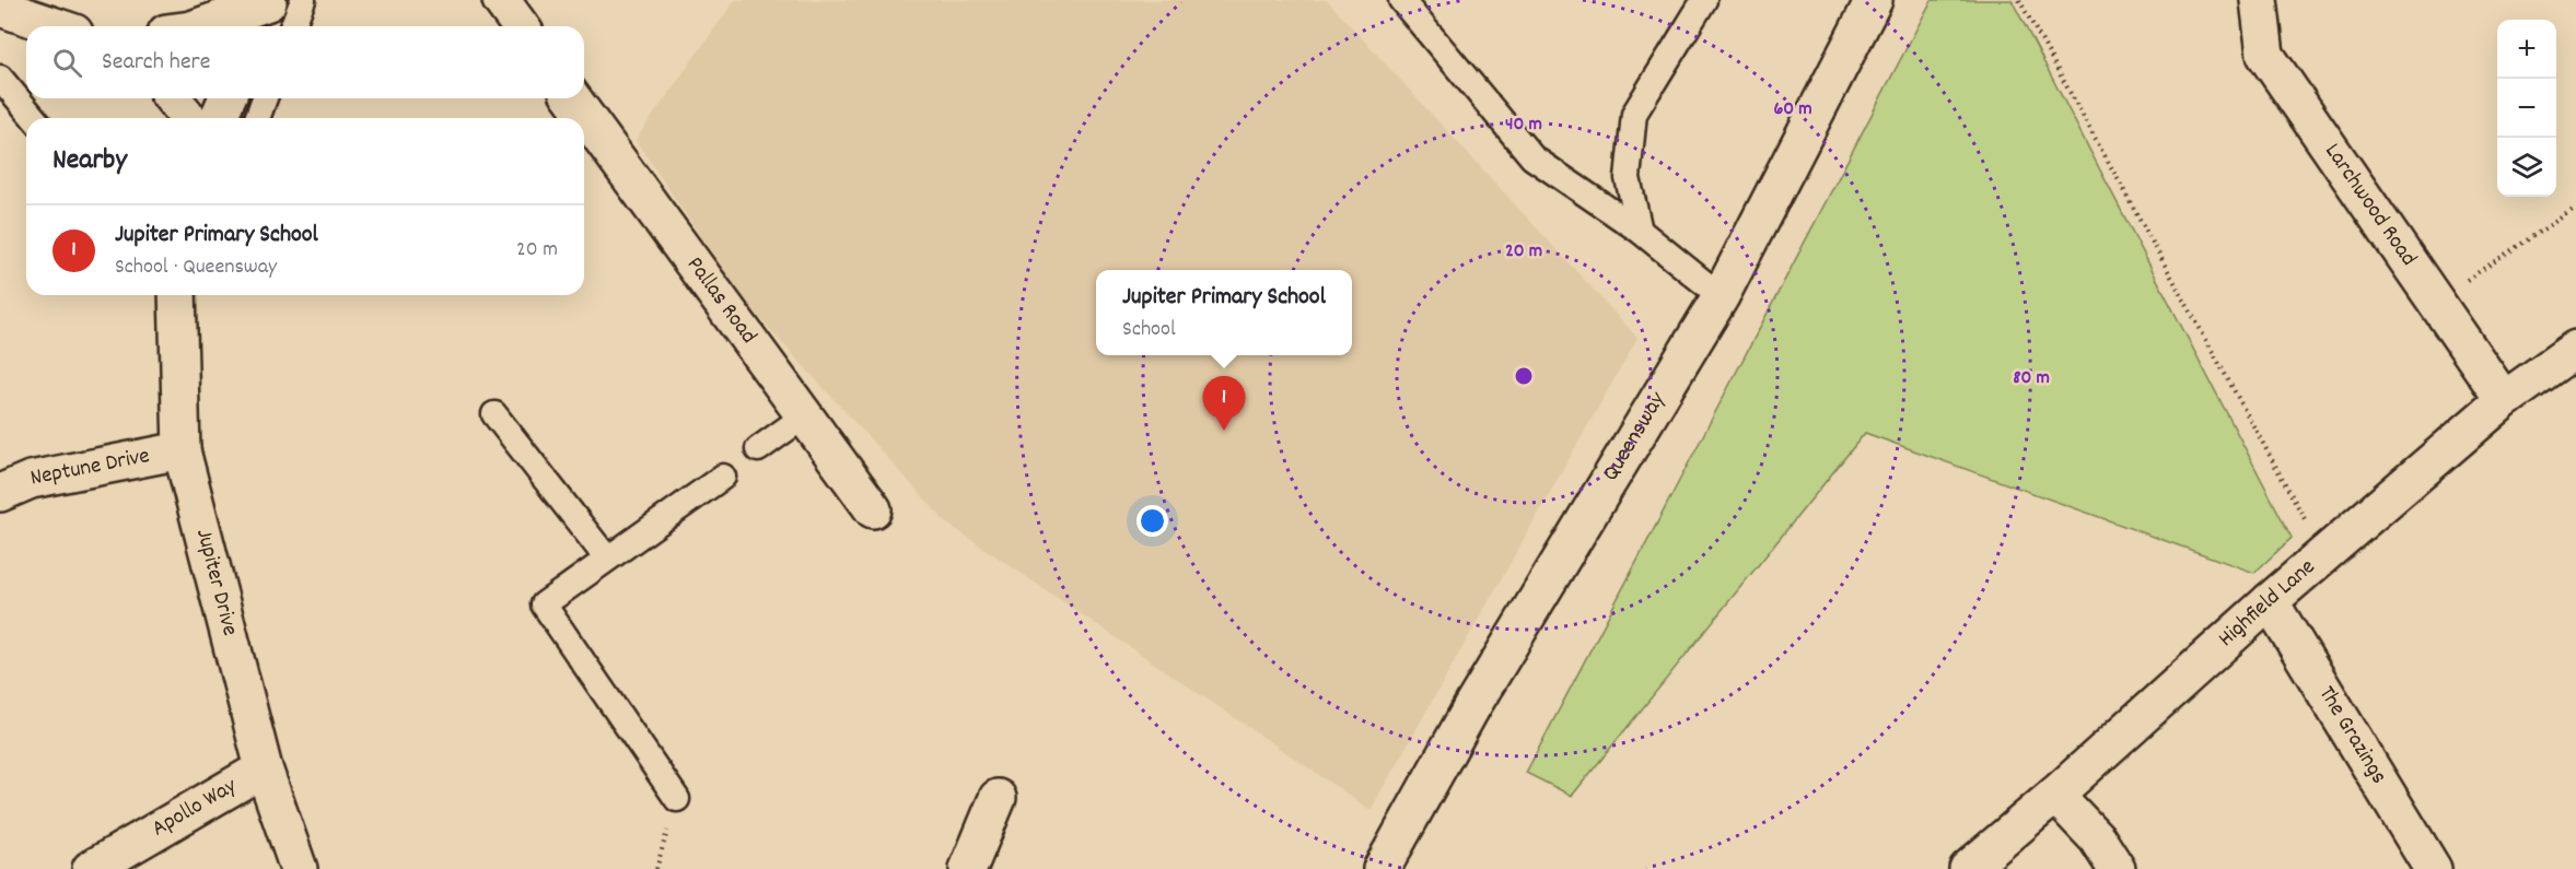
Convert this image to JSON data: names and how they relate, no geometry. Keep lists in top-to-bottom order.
{
  "streets": {
    "street": [
      "Larchwood Road",
      "Pallas Road",
      "Queensway",
      "Neptune Drive",
      "Jupiter Drive",
      "Highfield Lane",
      "The Grazings",
      "Apollo Way"
    ]
  },
  "crossings": [
    ["Larchwood Road", "Highfield Lane"],
    ["Neptune Drive", "Jupiter Drive"],
    ["Jupiter Drive", "Apollo Way"],
    ["Highfield Lane", "The Grazings"]
  ],
  "page": {
    "map_buttons": ["+", "−"],
    "search": "Search here",
    "heading": "Nearby",
    "list": [
      {
        "mark": "1",
        "name": "Jupiter Primary School",
        "note": "School · Queensway",
        "value": "20 m"
      }
    ],
    "popup": ["Jupiter Primary School", "School"],
    "pins": "1"
  },
  "rings": [
    "60 m",
    "40 m",
    "20 m",
    "80 m"
  ]
}
